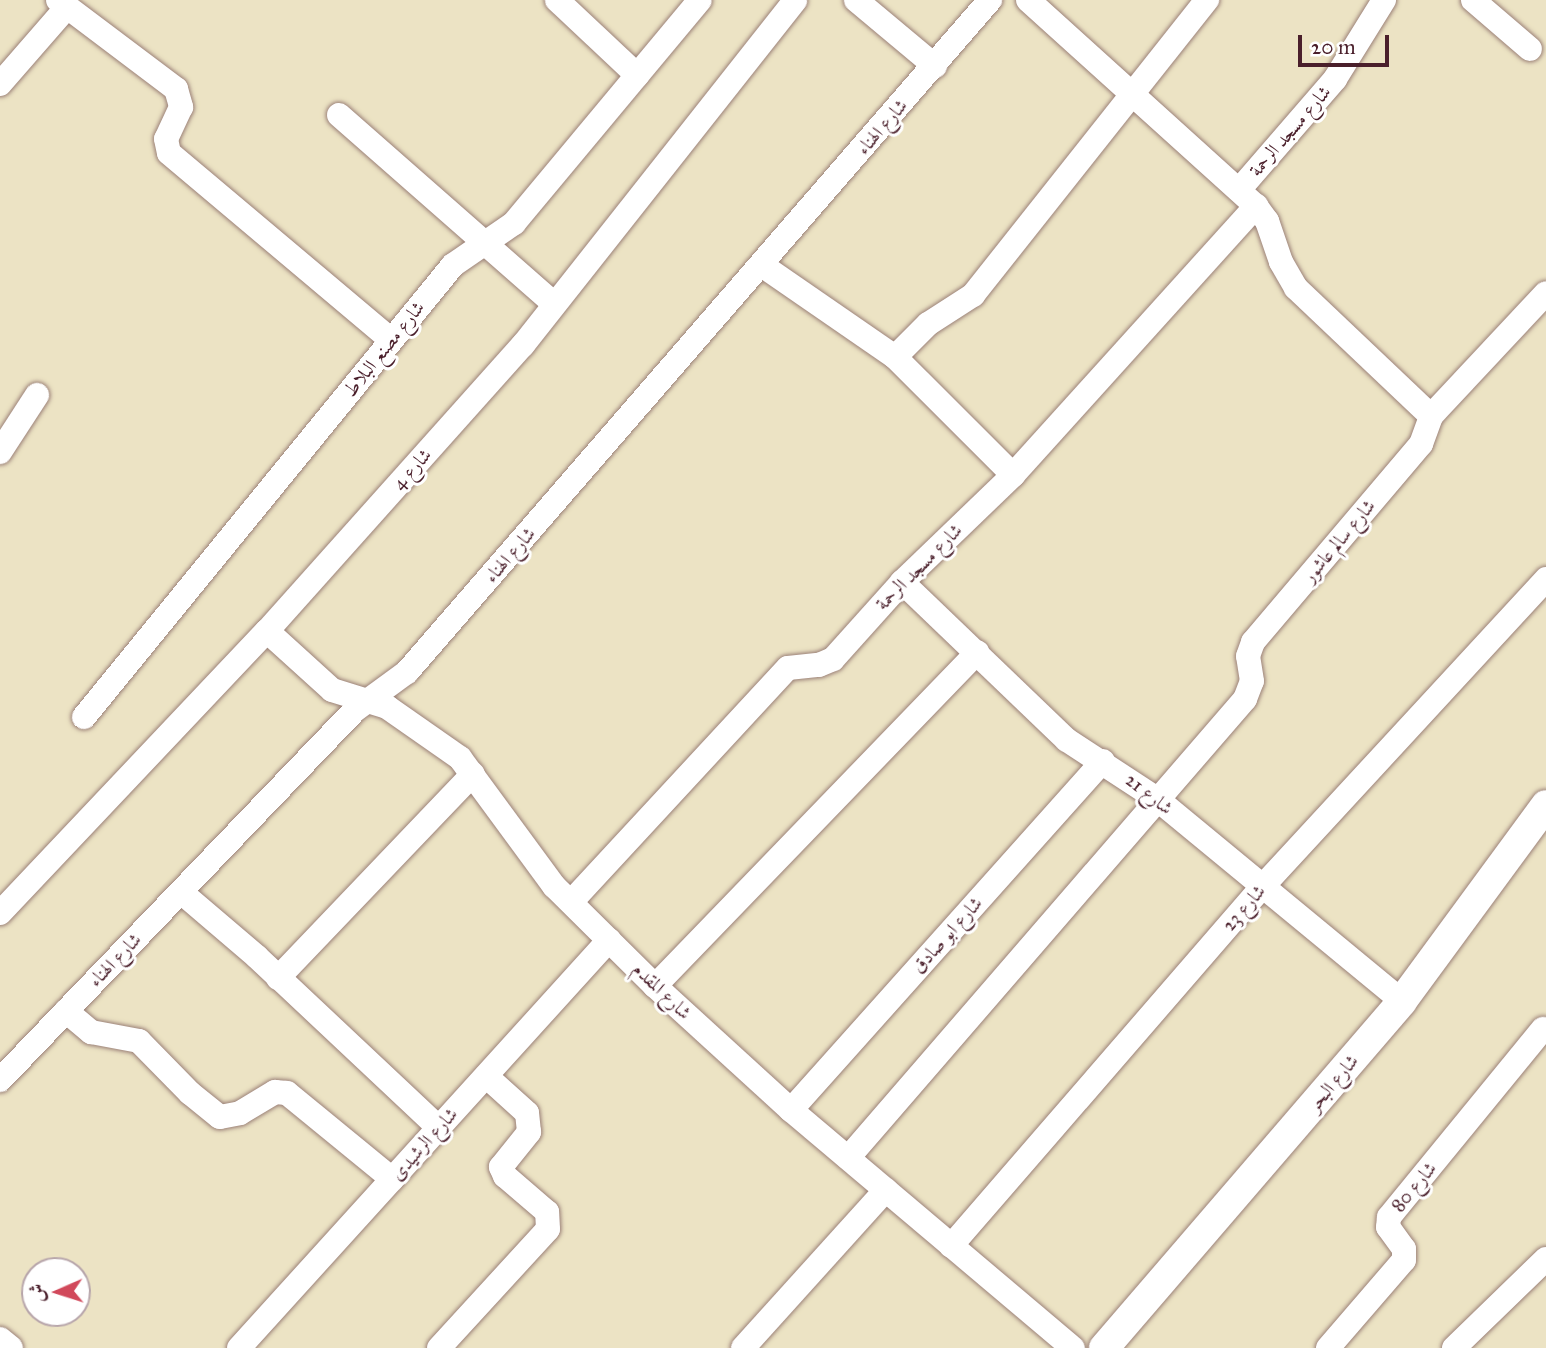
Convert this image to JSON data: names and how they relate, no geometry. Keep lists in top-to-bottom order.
{
  "streets": {
    "street": [
      "شارع الهناء",
      "شارع مسجد الرحمة",
      "شارع مصنع البلاط",
      "شارع 4",
      "شارع سالم عاشور",
      "شارع 21",
      "شارع 23",
      "شارع ابو صادق",
      "شارع المقدم",
      "شارع البحر",
      "شارع الرشيدى",
      "شارع 80"
    ]
  },
  "crossings": [
    ["شارع الهناء", "شارع المقدم"],
    ["شارع مسجد الرحمة", "شارع 21"],
    ["شارع مسجد الرحمة", "شارع المقدم"],
    ["شارع 4", "شارع المقدم"],
    ["شارع سالم عاشور", "شارع 21"],
    ["شارع سالم عاشور", "شارع المقدم"],
    ["شارع 21", "شارع 23"],
    ["شارع 21", "شارع ابو صادق"],
    ["شارع 21", "شارع البحر"],
    ["شارع 23", "شارع المقدم"],
    ["شارع ابو صادق", "شارع المقدم"],
    ["شارع المقدم", "شارع الرشيدى"]
  ],
  "scale_bar": "20 m",
  "north": "left"
}
